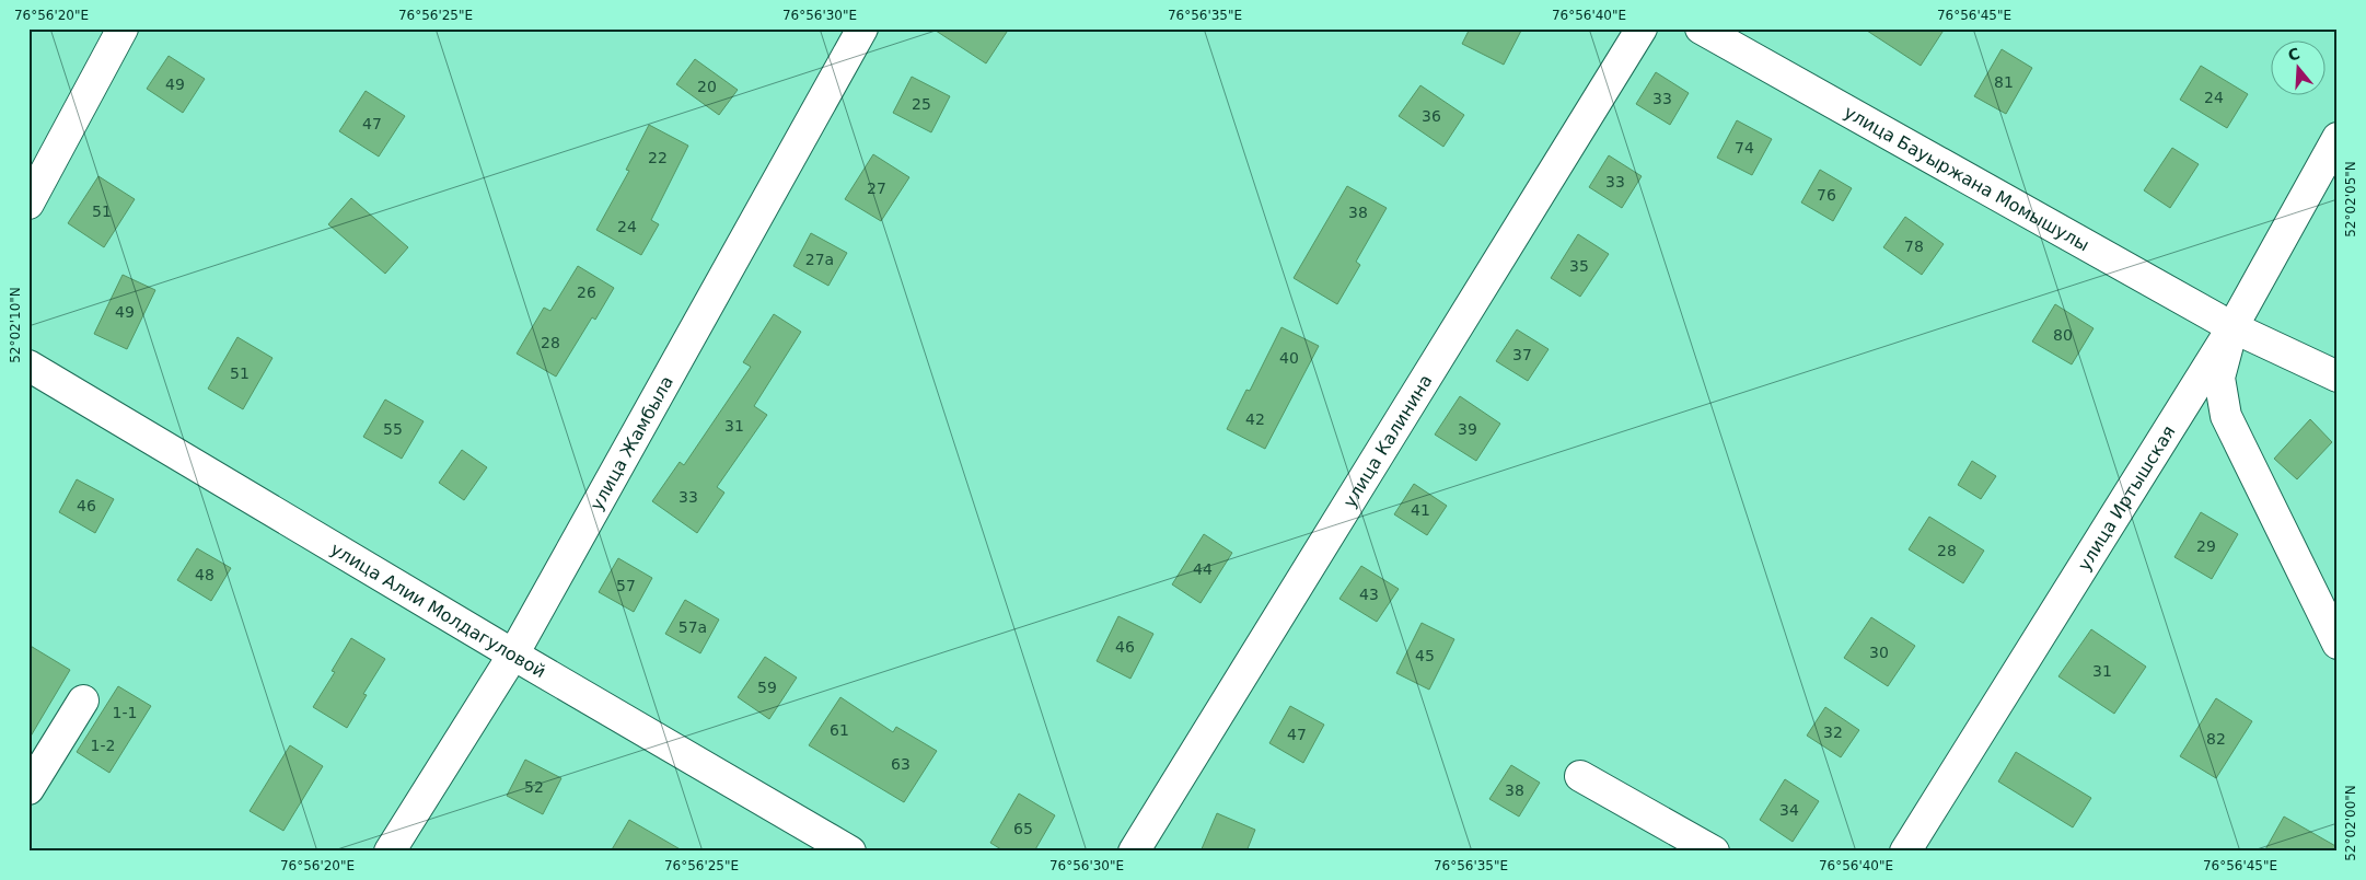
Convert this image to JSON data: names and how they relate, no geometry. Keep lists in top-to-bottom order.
{
  "streets": {
    "street": [
      "улица Бауыржана Момышулы",
      "улица Калинина",
      "улица Жамбыла",
      "улица Иртышская",
      "улица Алии Молдагуловой"
    ]
  },
  "crossings": [
    ["улица Бауыржана Момышулы", "улица Иртышская"],
    ["улица Жамбыла", "улица Алии Молдагуловой"]
  ],
  "house_numbers": [
    "81",
    "49",
    "20",
    "24",
    "33",
    "25",
    "36",
    "47",
    "74",
    "22",
    "33",
    "27",
    "76",
    "51",
    "38",
    "24",
    "78",
    "27а",
    "35",
    "26",
    "49",
    "80",
    "28",
    "37",
    "40",
    "51",
    "42",
    "31",
    "55",
    "39",
    "33",
    "46",
    "41",
    "29",
    "28",
    "44",
    "48",
    "57",
    "43",
    "57а",
    "46",
    "30",
    "45",
    "31",
    "59",
    "1-1",
    "61",
    "32",
    "47",
    "82",
    "1-2",
    "63",
    "52",
    "38",
    "34",
    "65"
  ],
  "north": "top",
  "coordinates": [
    "76°56'20\"E",
    "76°56'25\"E",
    "76°56'30\"E",
    "76°56'35\"E",
    "76°56'40\"E",
    "76°56'45\"E",
    "52°02'05\"N",
    "52°02'10\"N",
    "52°02'00\"N"
  ]
}
